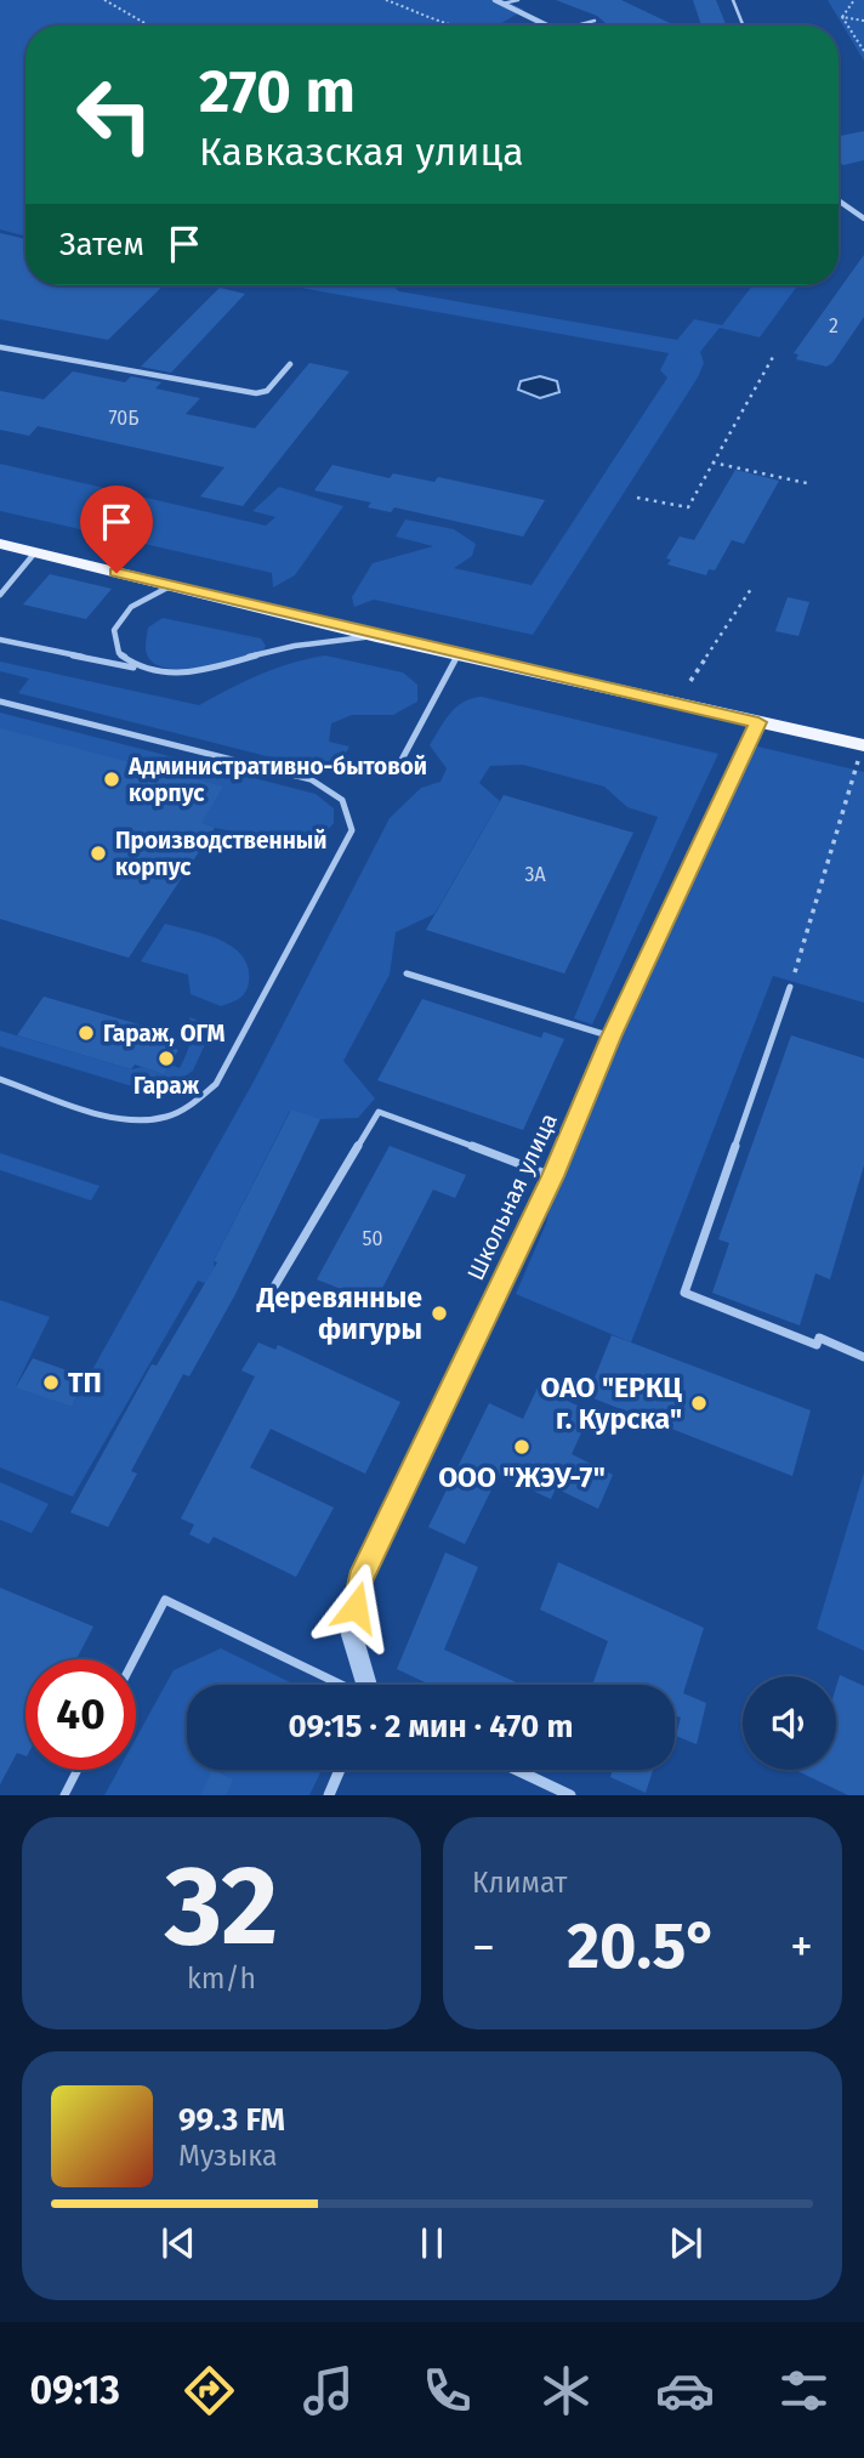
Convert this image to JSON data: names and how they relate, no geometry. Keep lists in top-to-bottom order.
{
  "streets": {
    "street": ["Школьная улица"]
  },
  "places": [
    "Административно-бытовой корпус",
    "Производственный корпус",
    "Гараж, ОГМ",
    "Гараж",
    "Деревянные фигуры",
    "ТП",
    "ОАО \"ЕРКЦ г. Курска\"",
    "ООО \"ЖЭУ-7\""
  ],
  "house_numbers": [
    "2",
    "70Б",
    "3А",
    "50"
  ],
  "page": {
    "turn": ["270 m", "Кавказская улица"],
    "then": "Затем",
    "limit": "40",
    "trip": "09:15 · 2 мин · 470 m",
    "tile": [
      ["32", "km/h"],
      "Климат"
    ],
    "heat": ["−", "20.5°", "+"],
    "song": ["99.3 FM", "Музыка"],
    "tabs": "09:13"
  }
}
